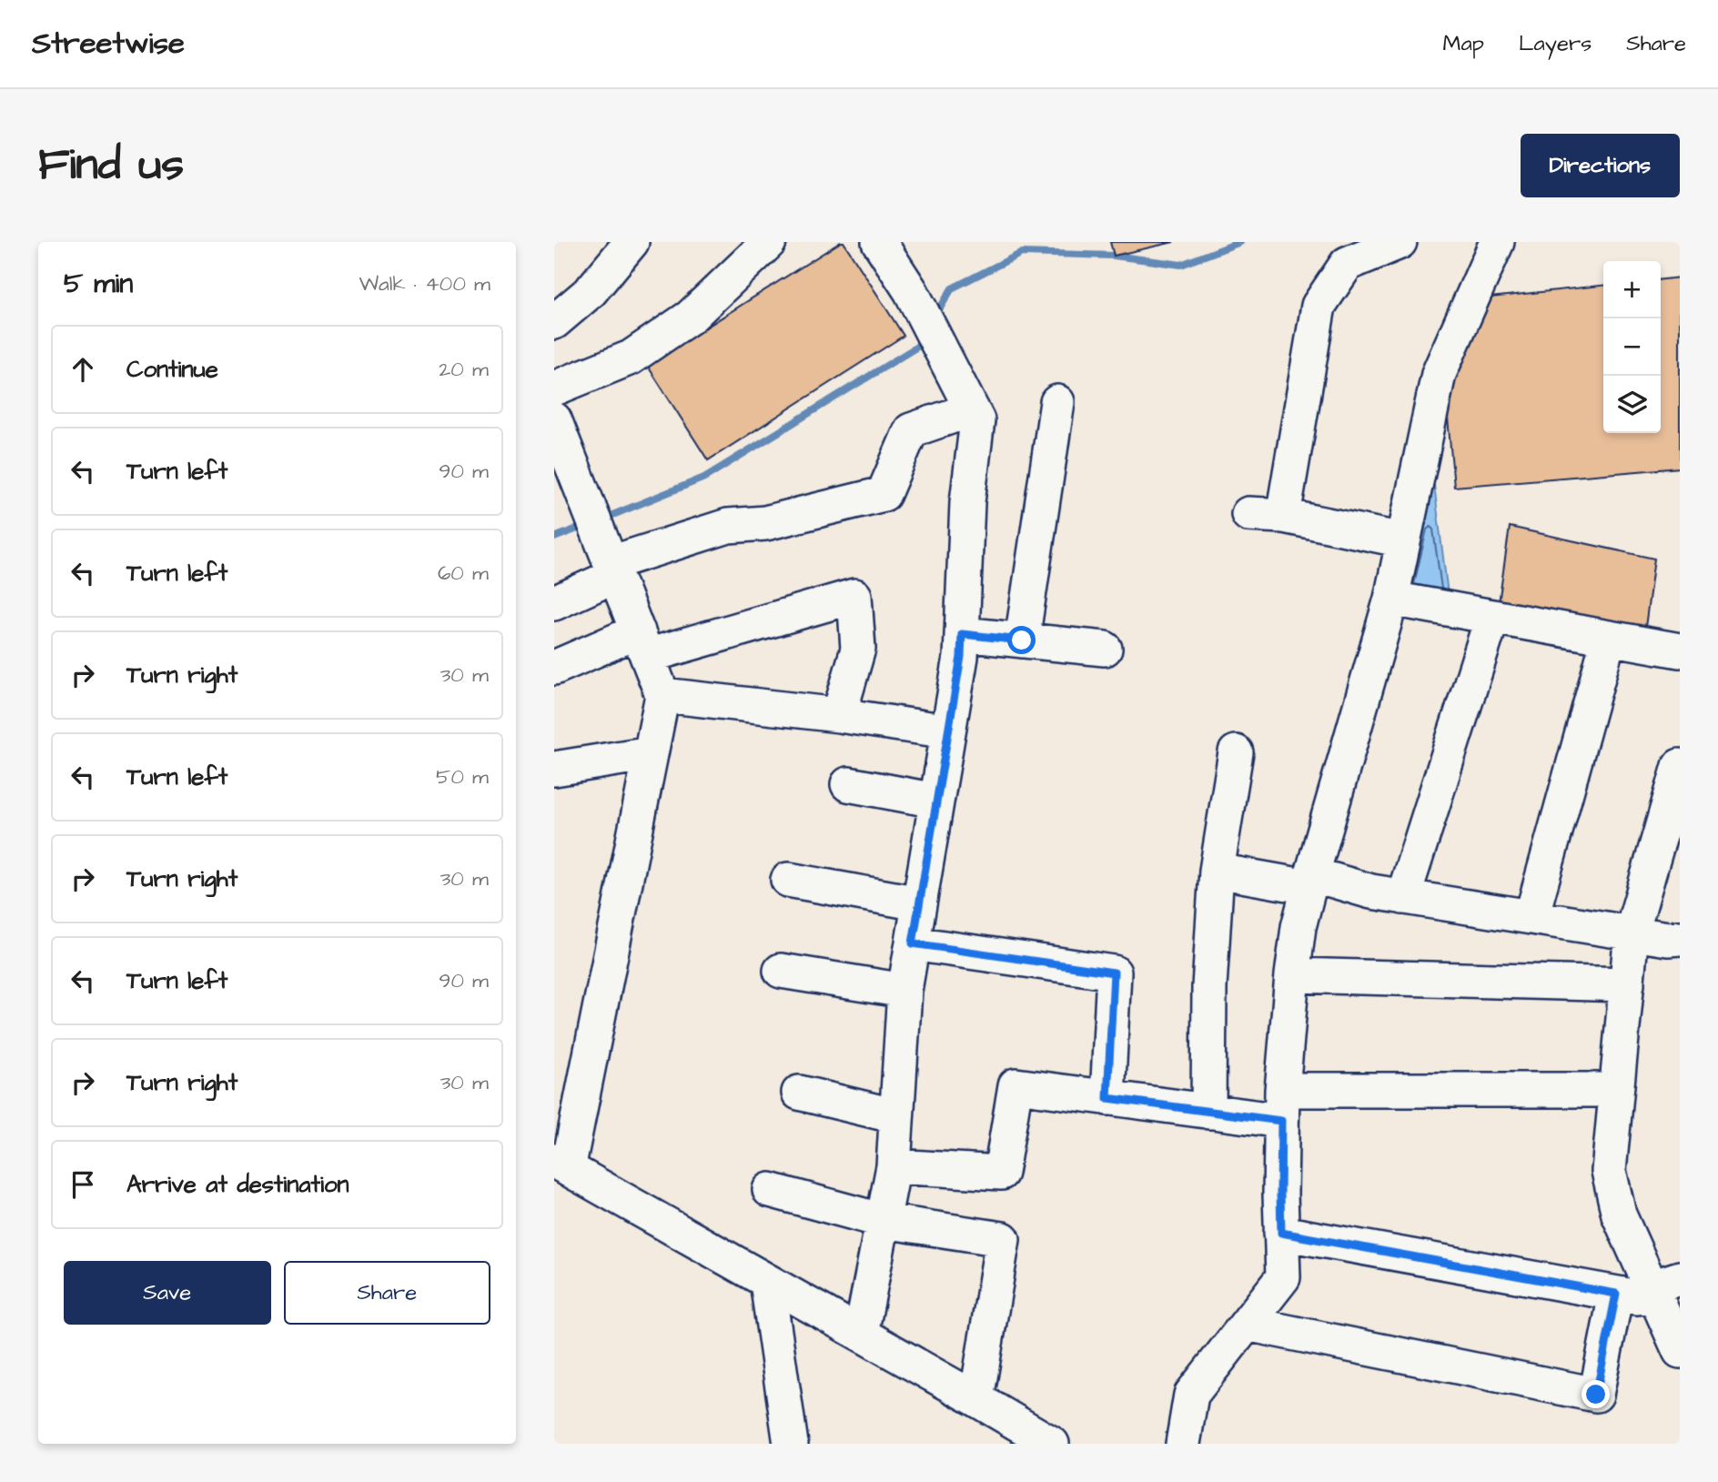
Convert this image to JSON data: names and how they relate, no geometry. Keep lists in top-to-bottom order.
{
  "page": {
    "header": "Streetwise",
    "nav": ["Map", "Layers", "Share"],
    "buttons": [
      "Directions",
      ["Save", "Share"]
    ],
    "title": "Find us",
    "heading": ["5 min", "Walk · 400 m"],
    "map_buttons": ["+", "−"],
    "list": [
      ["Continue", "20 m"],
      ["Turn left", "90 m"],
      ["Turn left", "60 m"],
      ["Turn right", "30 m"],
      ["Turn left", "50 m"],
      ["Turn right", "30 m"],
      ["Turn left", "90 m"],
      ["Turn right", "30 m"],
      "Arrive at destination"
    ]
  }
}
